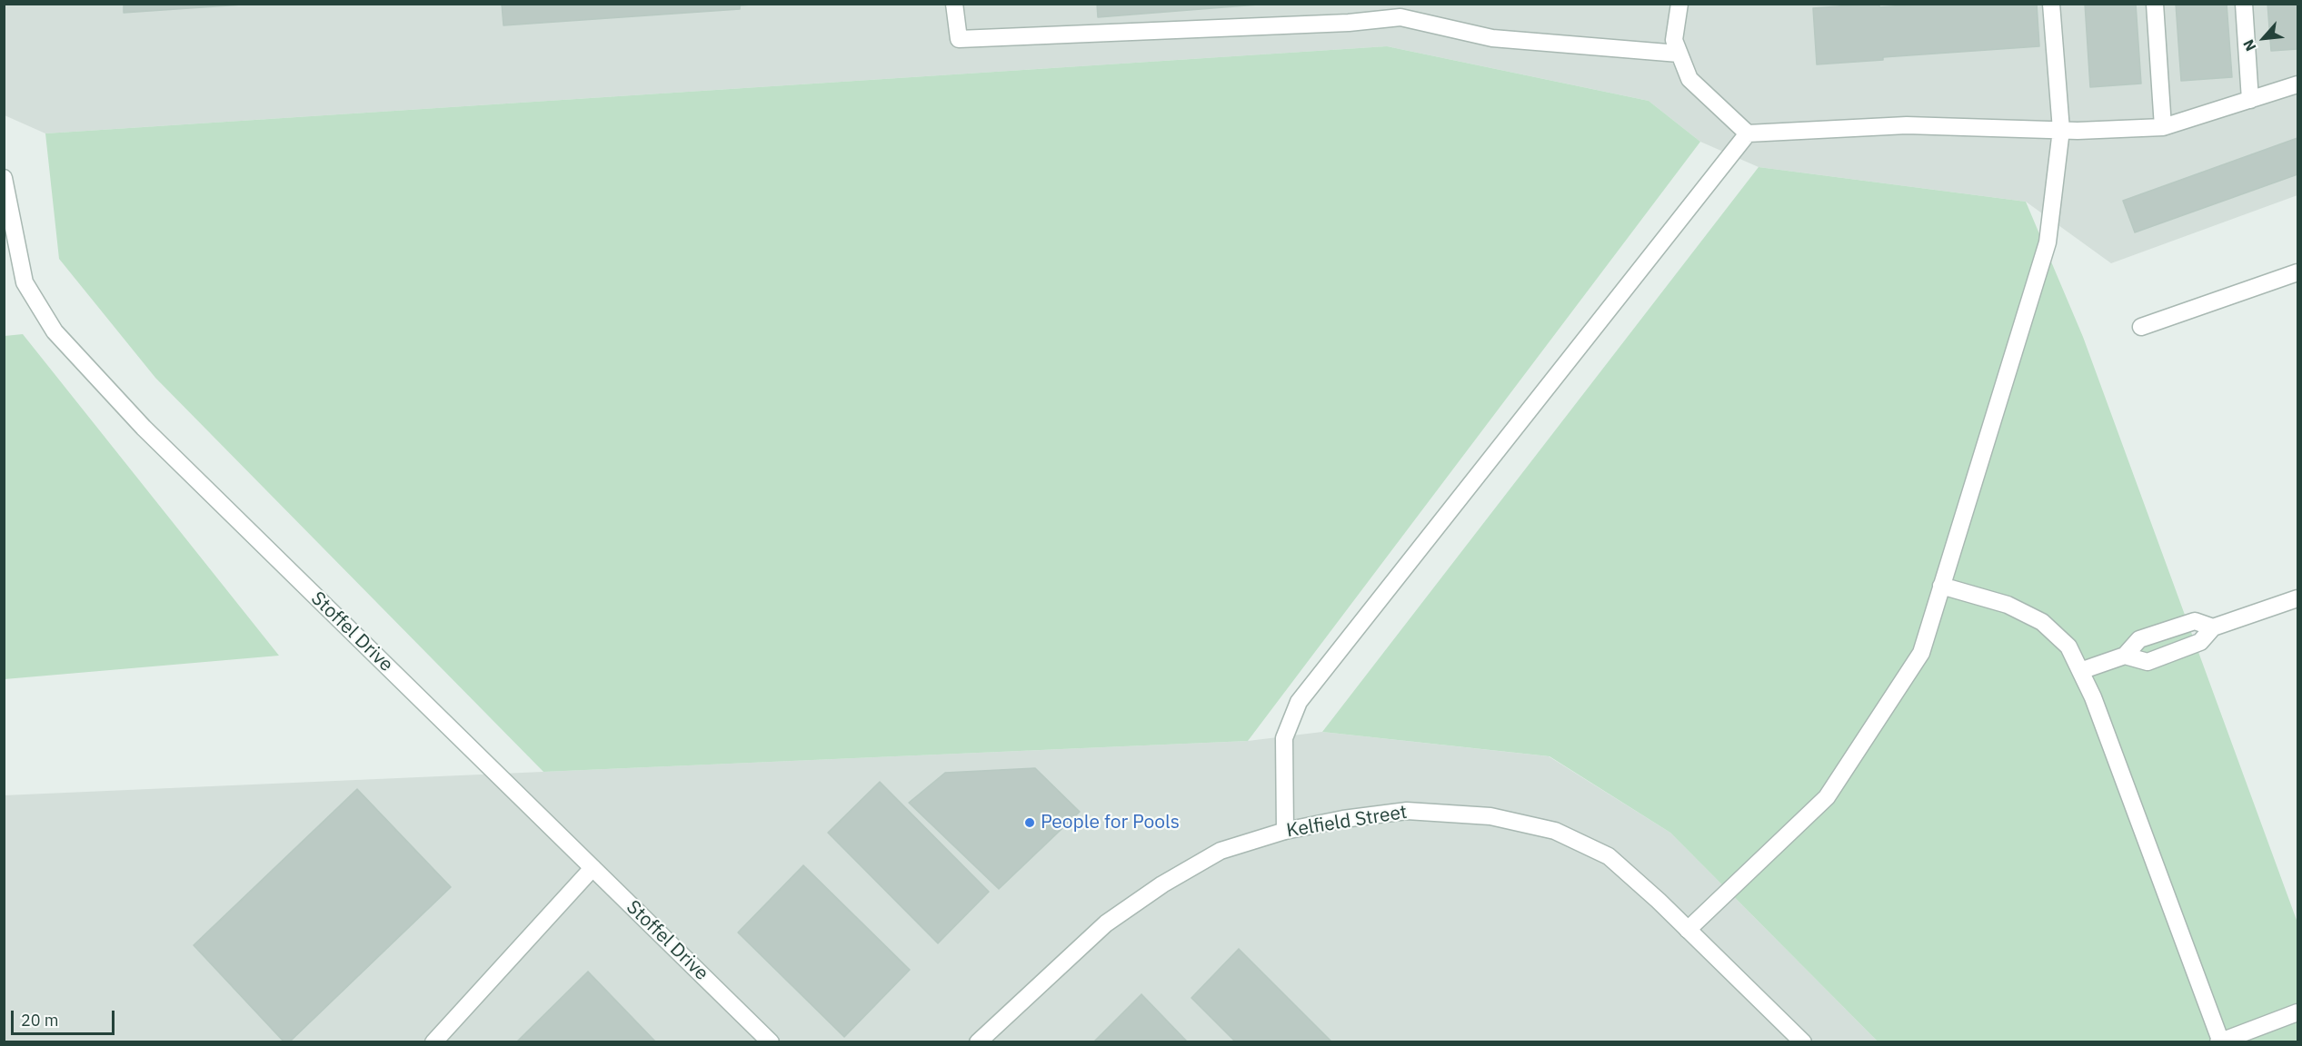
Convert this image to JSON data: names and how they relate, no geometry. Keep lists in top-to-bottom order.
{
  "streets": {
    "street": ["Stoffel Drive", "Kelfield Street"]
  },
  "places": ["People for Pools"],
  "scale_bar": "20 m",
  "north": "bottom left"
}
